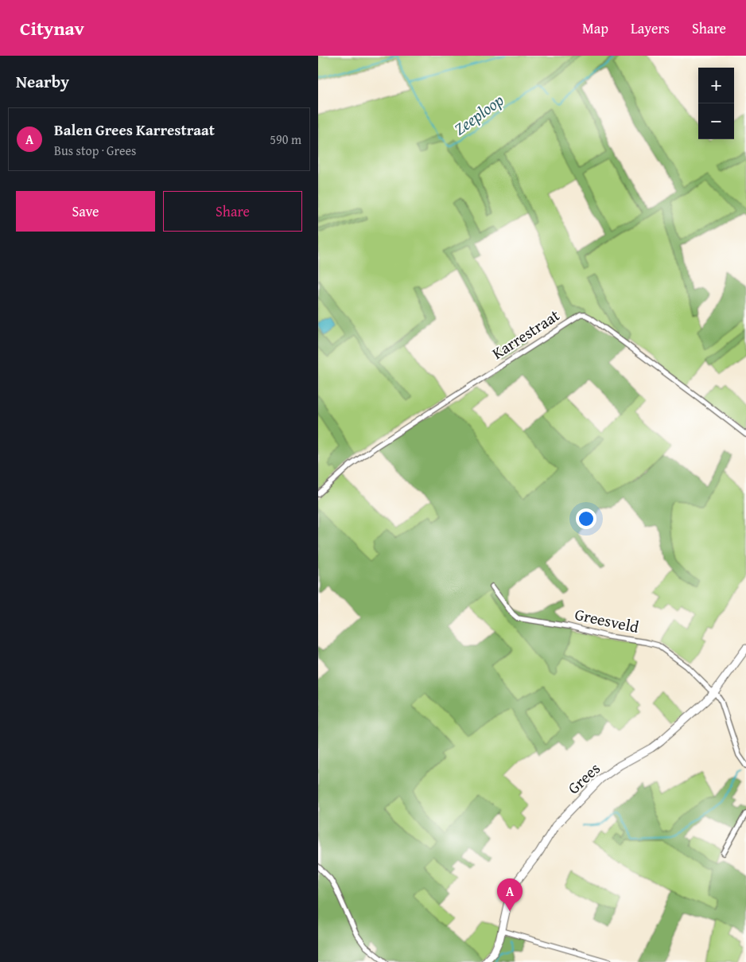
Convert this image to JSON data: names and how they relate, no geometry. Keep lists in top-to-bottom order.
{
  "streets": {
    "street": ["Karrestraat", "Greesveld", "Grees"]
  },
  "crossings": [
    ["Greesveld", "Grees"]
  ],
  "water": ["Zeeploop"],
  "page": {
    "header": "Citynav",
    "nav": ["Map", "Layers", "Share"],
    "heading": "Nearby",
    "map_buttons": ["+", "−"],
    "list": [
      {
        "mark": "A",
        "name": "Balen Grees Karrestraat",
        "note": "Bus stop · Grees",
        "value": "590 m"
      }
    ],
    "buttons": ["Save", "Share"],
    "pins": "A"
  }
}
